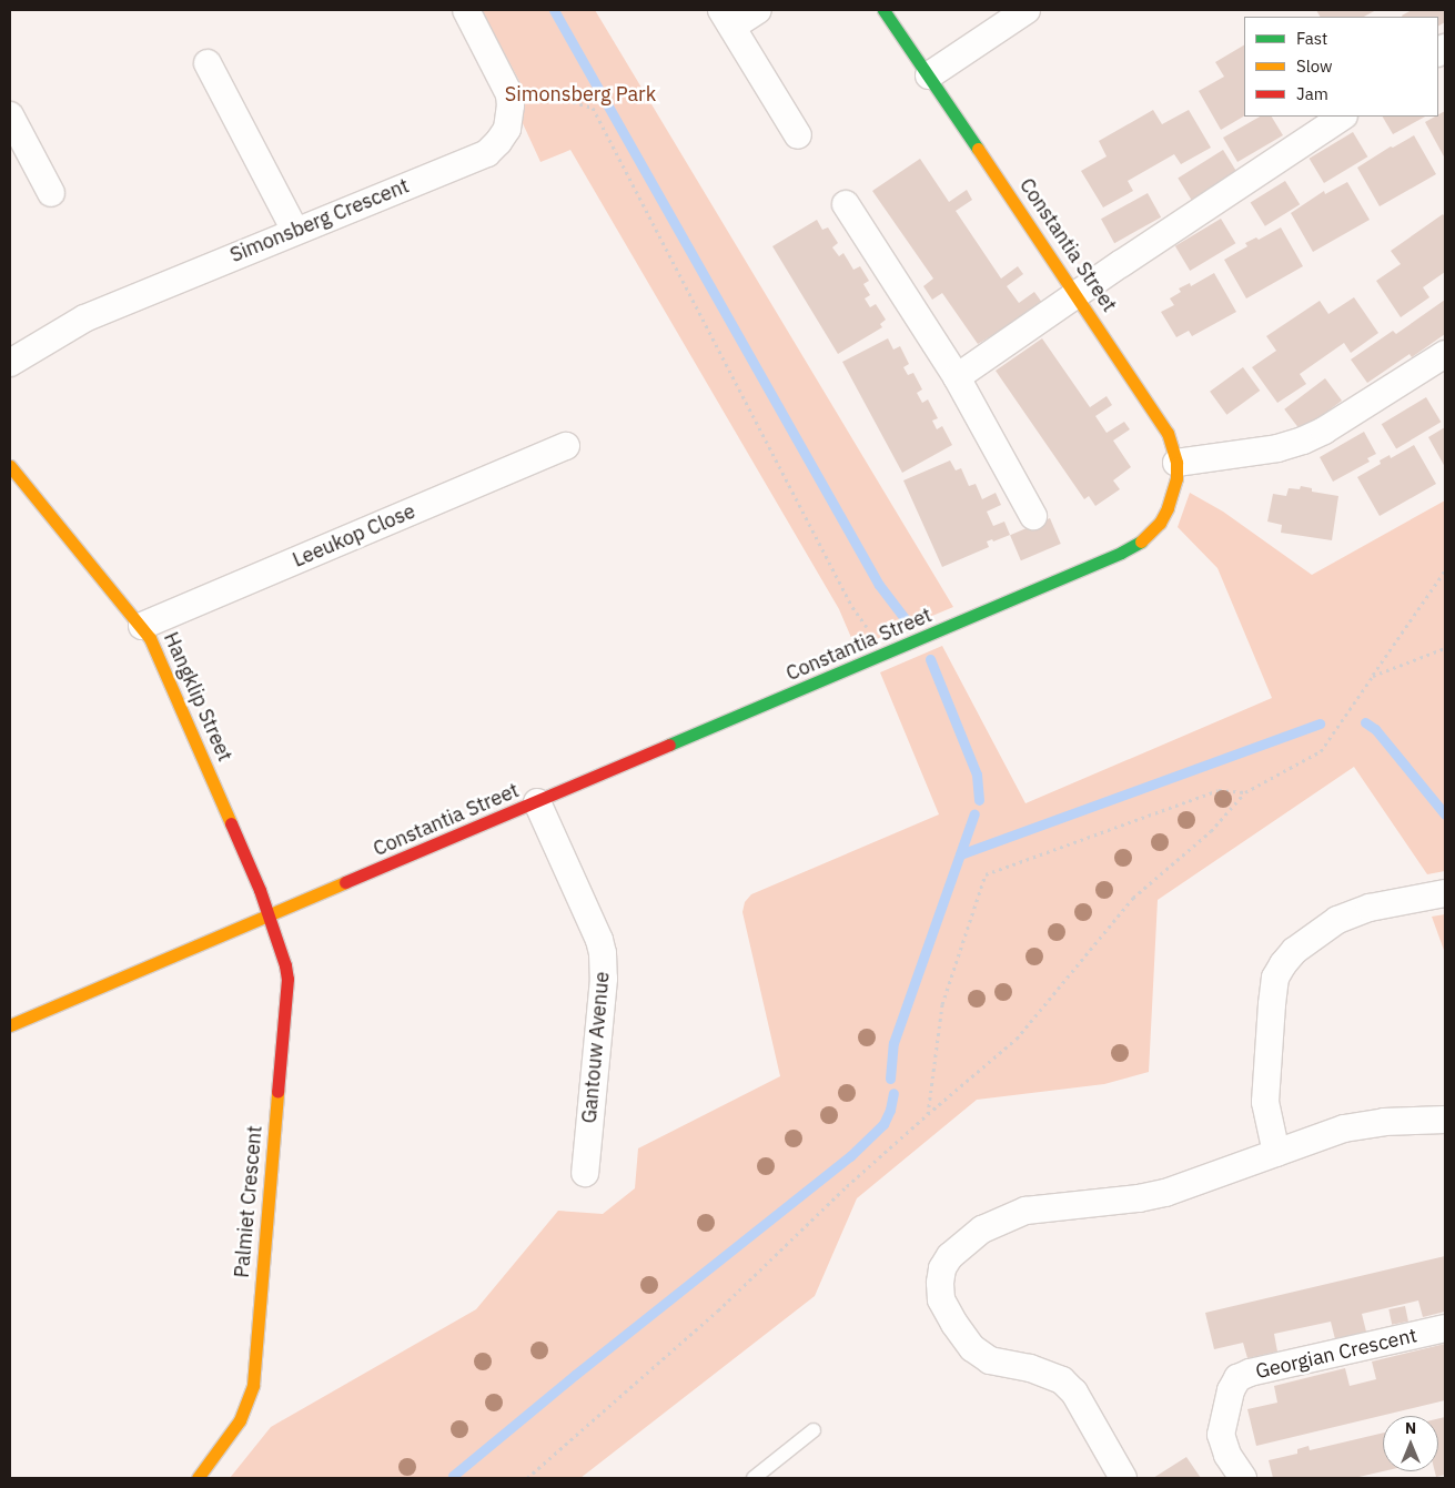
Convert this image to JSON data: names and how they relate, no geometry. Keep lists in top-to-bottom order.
{
  "streets": {
    "street": [
      "Simonsberg Crescent",
      "Constantia Street",
      "Leeukop Close",
      "Hangklip Street",
      "Gantouw Avenue",
      "Palmiet Crescent",
      "Georgian Crescent"
    ]
  },
  "crossings": [
    ["Constantia Street", "Hangklip Street"],
    ["Constantia Street", "Gantouw Avenue"],
    ["Constantia Street", "Palmiet Crescent"],
    ["Leeukop Close", "Hangklip Street"],
    ["Hangklip Street", "Palmiet Crescent"]
  ],
  "parks": ["Simonsberg Park"],
  "legend": ["Fast", "Slow", "Jam"],
  "north": "top"
}
